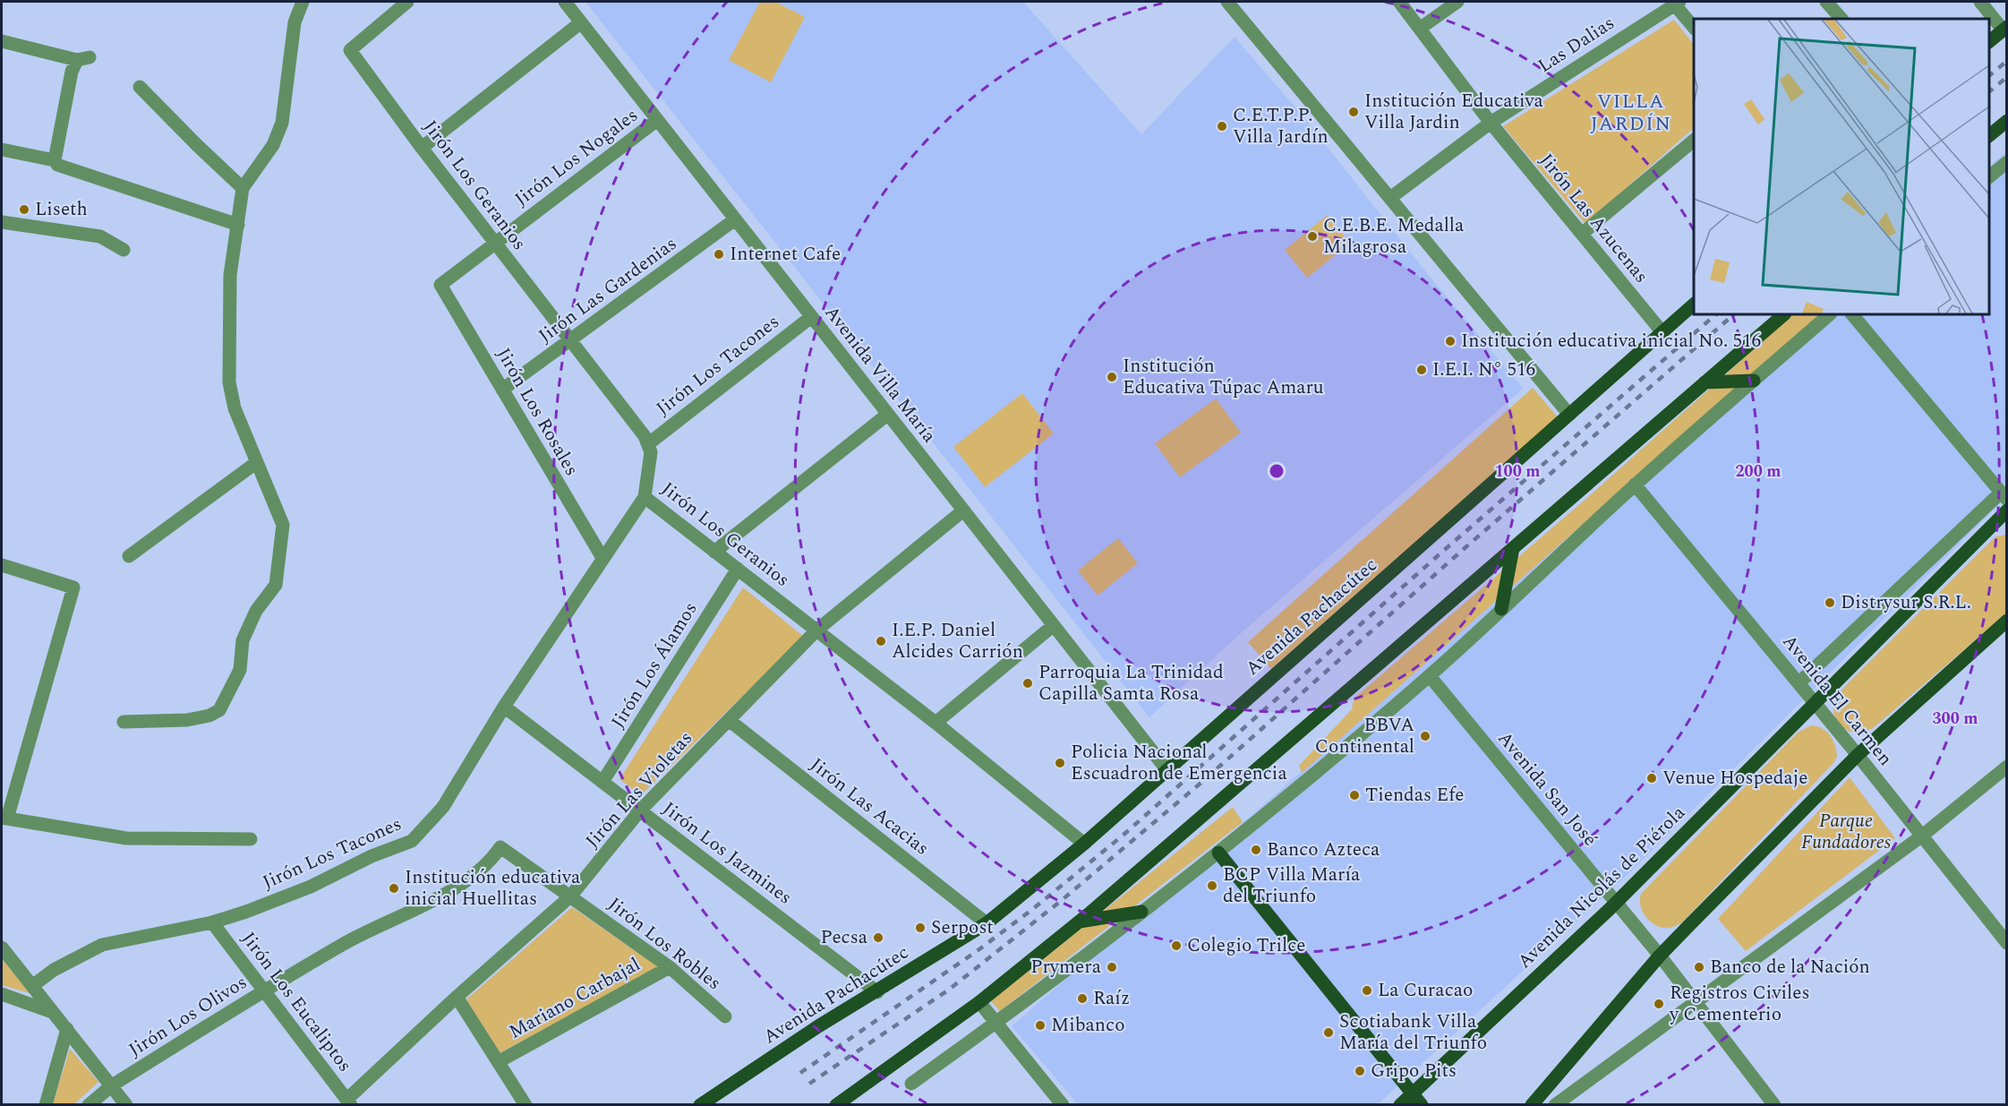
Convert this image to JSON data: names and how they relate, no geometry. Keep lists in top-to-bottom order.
{
  "streets": {
    "main road": ["Avenida Pachacútec", "Avenida Nicolás de Piérola"],
    "street": [
      "Las Dalias",
      "Jirón Los Nogales",
      "Jirón Los Geranios",
      "Jirón Las Azucenas",
      "Jirón Las Gardenias",
      "Jirón Los Tacones",
      "Avenida Villa María",
      "Jirón Los Rosales",
      "Jirón Los Álamos",
      "Avenida El Carmen",
      "Avenida San José",
      "Jirón Las Violetas",
      "Jirón Las Acacias",
      "Jirón Los Jazmines",
      "Jirón Los Robles",
      "Mariano Carbajal",
      "Jirón Los Eucaliptos",
      "Jirón Los Olivos"
    ]
  },
  "crossings": [
    ["Las Dalias", "Jirón Las Azucenas"],
    ["Jirón Los Nogales", "Jirón Los Geranios"],
    ["Jirón Los Nogales", "Avenida Villa María"],
    ["Jirón Los Nogales", "Jirón Los Rosales"],
    ["Jirón Los Geranios", "Jirón Las Gardenias"],
    ["Jirón Los Geranios", "Jirón Los Tacones"],
    ["Jirón Los Geranios", "Avenida Pachacútec"],
    ["Jirón Los Geranios", "Jirón Los Álamos"],
    ["Jirón Los Geranios", "Jirón Las Violetas"],
    ["Jirón Las Azucenas", "Avenida Pachacútec"],
    ["Jirón Las Gardenias", "Avenida Villa María"],
    ["Jirón Las Gardenias", "Jirón Los Rosales"],
    ["Jirón Los Tacones", "Avenida Villa María"],
    ["Jirón Los Tacones", "Jirón Los Rosales"],
    ["Jirón Los Tacones", "Jirón Los Jazmines"],
    ["Jirón Los Tacones", "Jirón Los Eucaliptos"],
    ["Avenida Villa María", "Avenida Pachacútec"],
    ["Avenida Villa María", "Jirón Las Violetas"],
    ["Avenida Pachacútec", "Jirón Las Acacias"],
    ["Avenida Pachacútec", "Jirón Los Jazmines"],
    ["Jirón Los Álamos", "Jirón Los Jazmines"],
    ["Avenida El Carmen", "Avenida Nicolás de Piérola"],
    ["Avenida San José", "Avenida Nicolás de Piérola"],
    ["Jirón Las Violetas", "Jirón Las Acacias"],
    ["Jirón Las Violetas", "Jirón Los Jazmines"],
    ["Jirón Las Violetas", "Jirón Los Robles"],
    ["Jirón Las Violetas", "Jirón Los Eucaliptos"],
    ["Jirón Los Robles", "Mariano Carbajal"],
    ["Jirón Los Robles", "Jirón Los Olivos"],
    ["Jirón Los Eucaliptos", "Jirón Los Olivos"]
  ],
  "districts": ["VILLA JARDÍN"],
  "parks": ["Parque Fundadores"],
  "places": [
    "Institución Educativa Villa Jardin",
    "C.E.T.P.P. Villa Jardín",
    "Liseth",
    "C.E.B.E. Medalla Milagrosa",
    "Internet Cafe",
    "Institución educativa inicial No. 516",
    "I.E.I. N° 516",
    "Institución Educativa Túpac Amaru",
    "Distrysur S.R.L.",
    "I.E.P. Daniel Alcides Carrión",
    "Parroquia La Trinidad Capilla Samta Rosa",
    "BBVA Continental",
    "Policia Nacional Escuadron de Emergencia",
    "Venue Hospedaje",
    "Tiendas Efe",
    "Banco Azteca",
    "BCP Villa María del Triunfo",
    "Institución educativa inicial Huellitas",
    "Serpost",
    "Pecsa",
    "Colegio Trilce",
    "Prymera",
    "Banco de la Nación",
    "La Curacao",
    "Raíz",
    "Registros Civiles y Cementerio",
    "Mibanco",
    "Scotiabank Villa María del Triunfo",
    "Gripo Pits"
  ],
  "rings": ["100 m", "200 m", "300 m"]
}
